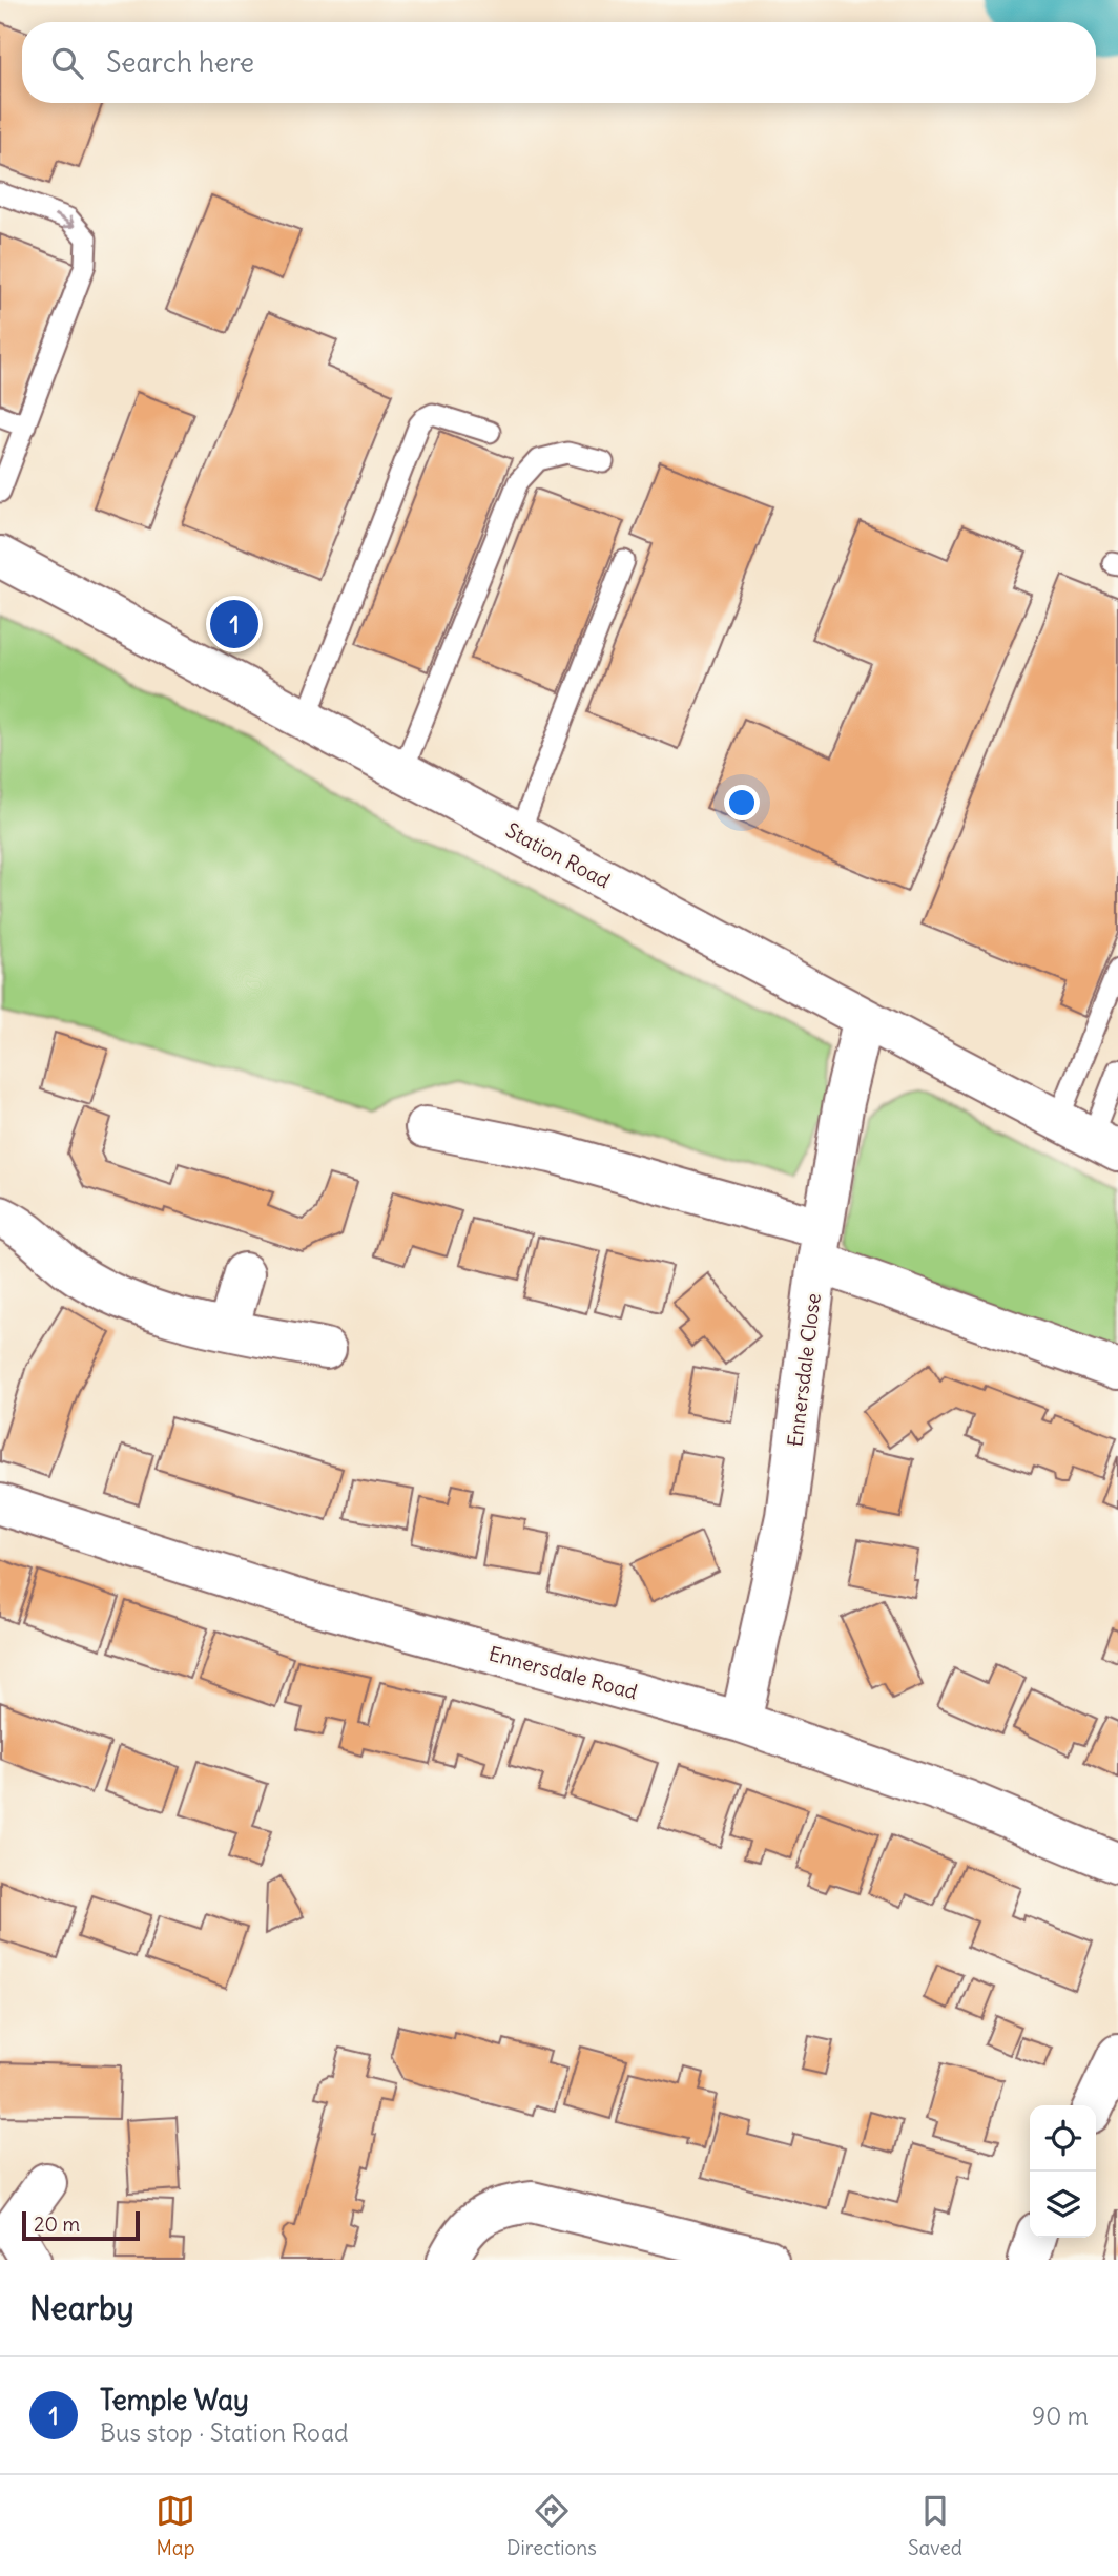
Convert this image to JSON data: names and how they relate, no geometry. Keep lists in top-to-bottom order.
{
  "streets": {
    "street": ["Station Road", "Ennersdale Close", "Ennersdale Road"]
  },
  "crossings": [
    ["Station Road", "Ennersdale Close"],
    ["Ennersdale Close", "Ennersdale Road"]
  ],
  "scale_bar": "20 m",
  "page": {
    "search": "Search here",
    "pins": "1",
    "scale": "20 m",
    "heading": "Nearby",
    "list": [
      {
        "mark": "1",
        "name": "Temple Way",
        "note": "Bus stop · Station Road",
        "value": "90 m"
      }
    ],
    "nav": ["Map", "Directions", "Saved"]
  }
}
